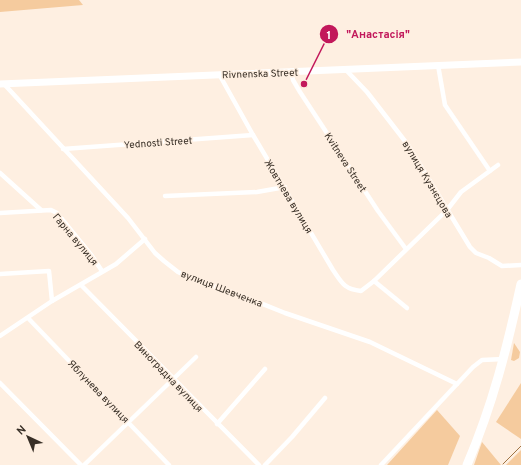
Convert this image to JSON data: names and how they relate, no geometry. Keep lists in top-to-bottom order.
{
  "streets": {
    "main road": ["Rivnenska Street"],
    "street": [
      "Yednosti Street",
      "Kvitneva Street",
      "вулиця Кузнєцова",
      "Жовтнева вулиця",
      "Гарна вулиця",
      "вулиця Шевченка",
      "Виноградна вулиця",
      "Яблунева вулиця"
    ]
  },
  "crossings": [
    ["Rivnenska Street", "Kvitneva Street"],
    ["Rivnenska Street", "вулиця Кузнєцова"],
    ["Rivnenska Street", "Жовтнева вулиця"],
    ["Rivnenska Street", "вулиця Шевченка"],
    ["Yednosti Street", "Жовтнева вулиця"],
    ["Yednosti Street", "вулиця Шевченка"],
    ["Kvitneva Street", "Жовтнева вулиця"],
    ["вулиця Кузнєцова", "Жовтнева вулиця"]
  ],
  "places": ["\"Анастасія\""],
  "north": "top left"
}
